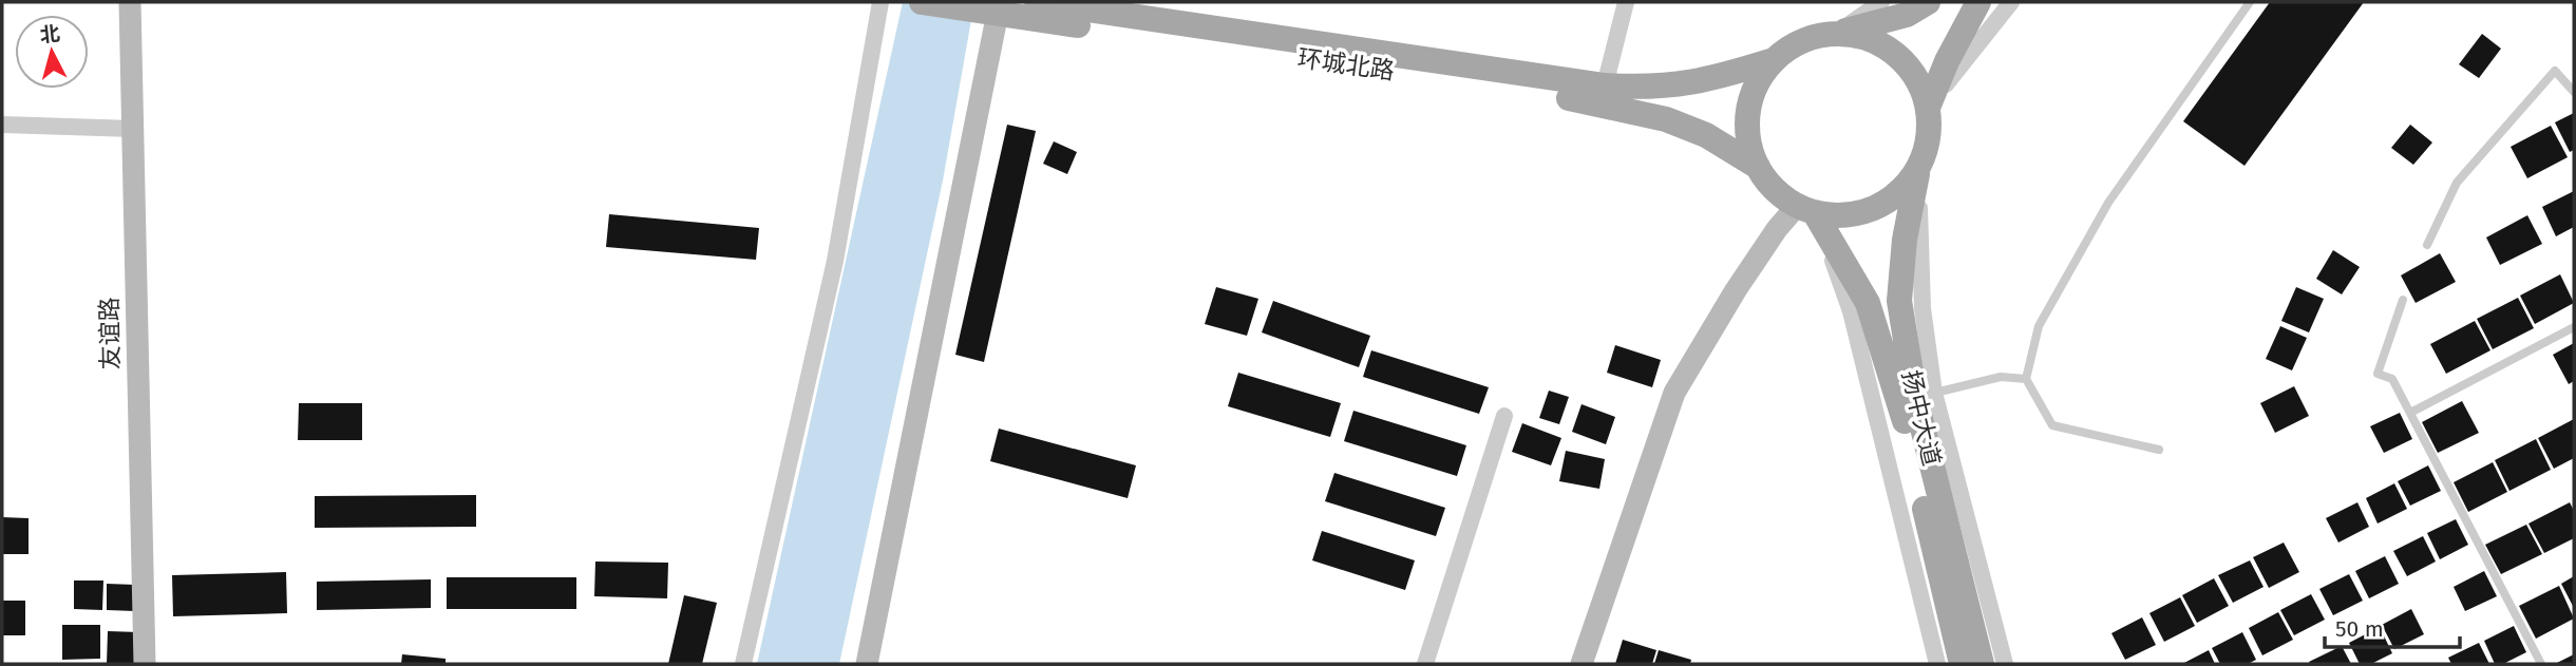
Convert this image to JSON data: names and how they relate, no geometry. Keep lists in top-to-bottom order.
{
  "streets": {
    "main road": ["环城北路", "扬中大道"],
    "street": ["友谊路"]
  },
  "crossings": [
    ["环城北路", "扬中大道"]
  ],
  "scale_bar": "50 m",
  "north": "top"
}
